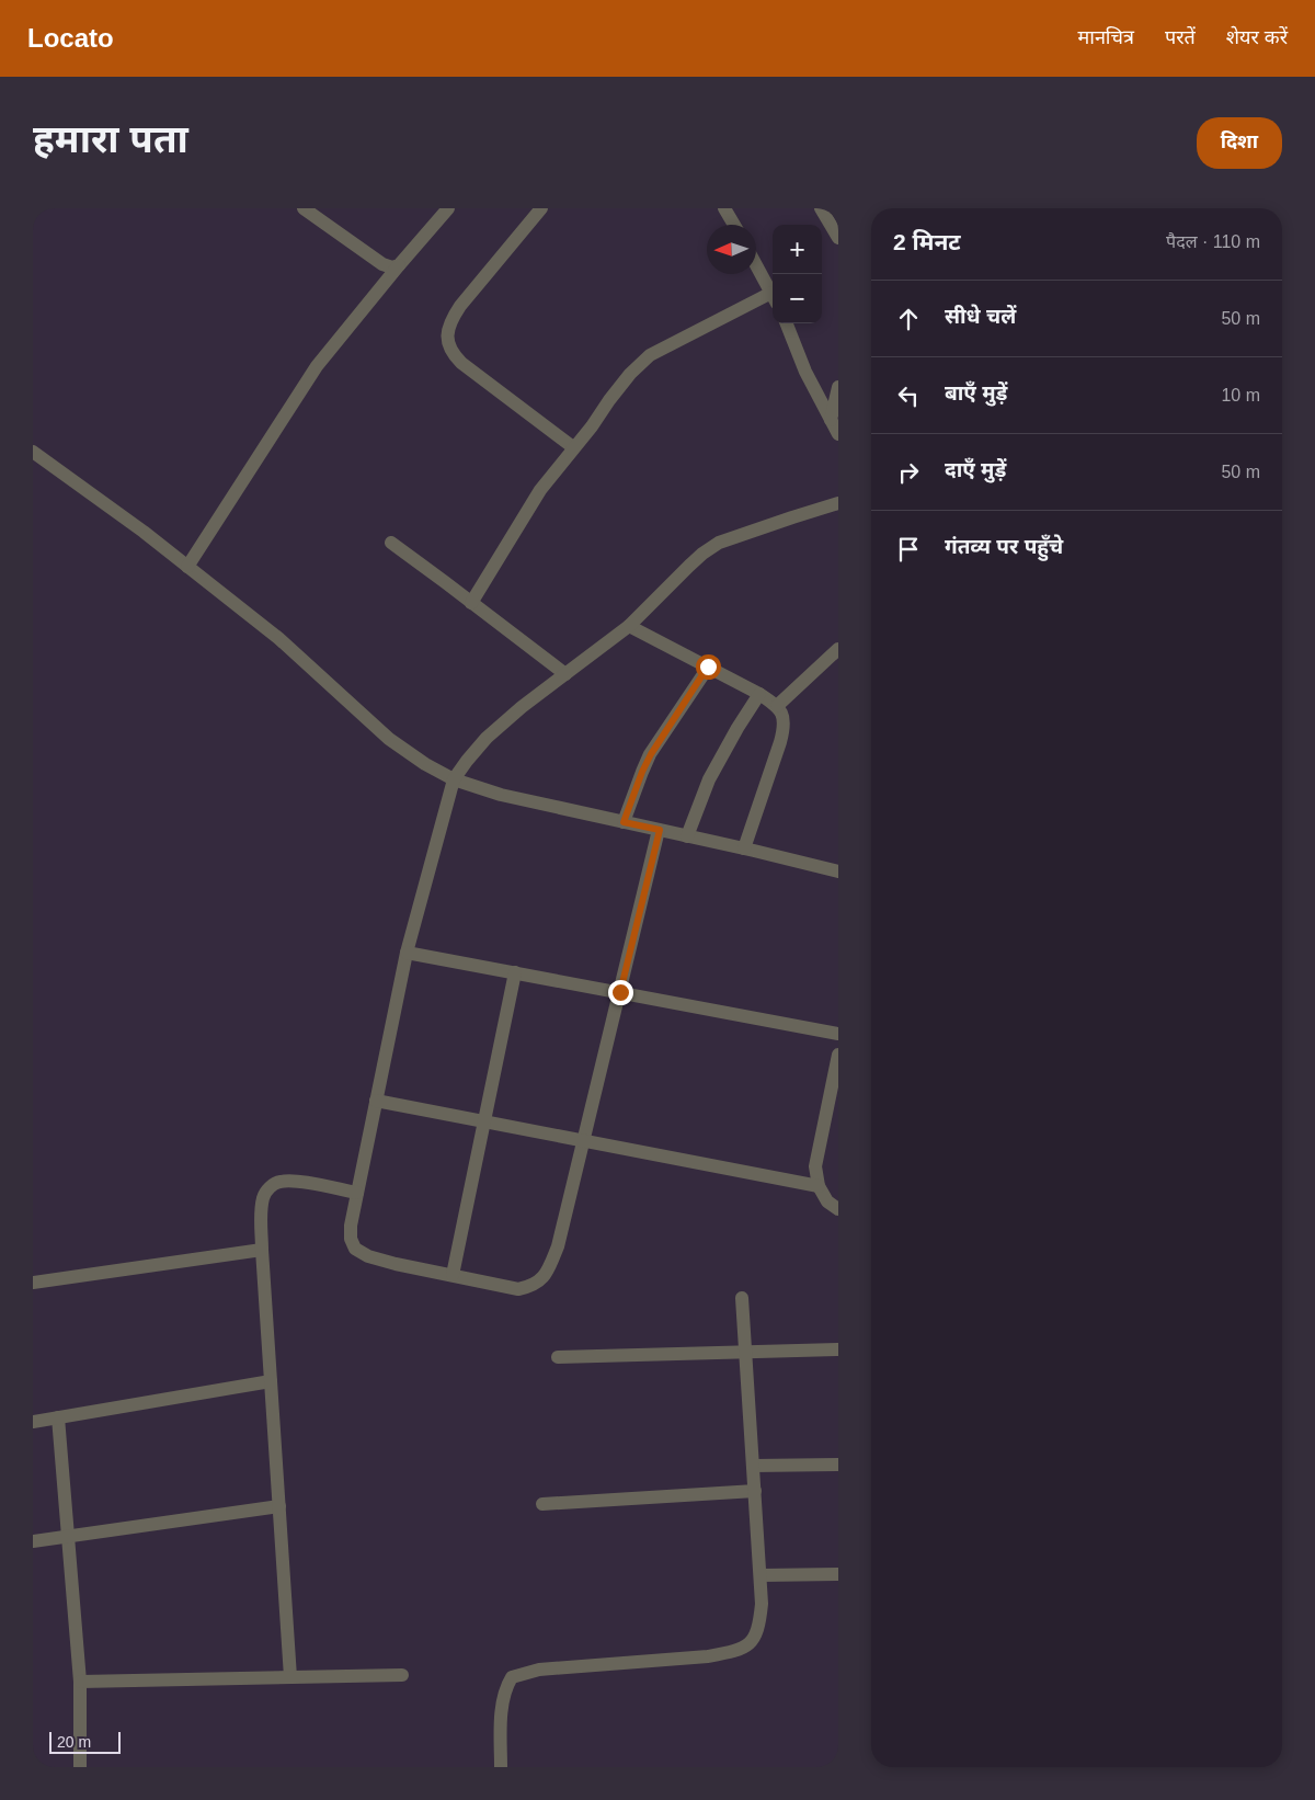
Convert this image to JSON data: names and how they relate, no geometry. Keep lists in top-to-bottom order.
{
  "scale_bar": "20 m",
  "north": "left",
  "page": {
    "header": "Locato",
    "nav": ["मानचित्र", "परतें", "शेयर करें"],
    "title": "हमारा पता",
    "buttons": "दिशा",
    "heading": ["2 मिनट", "पैदल · 110 m"],
    "map_buttons": ["+", "−"],
    "list": [
      ["सीधे चलें", "50 m"],
      ["बाएँ मुड़ें", "10 m"],
      ["दाएँ मुड़ें", "50 m"],
      "गंतव्य पर पहुँचे"
    ],
    "scale": "20 m"
  }
}
